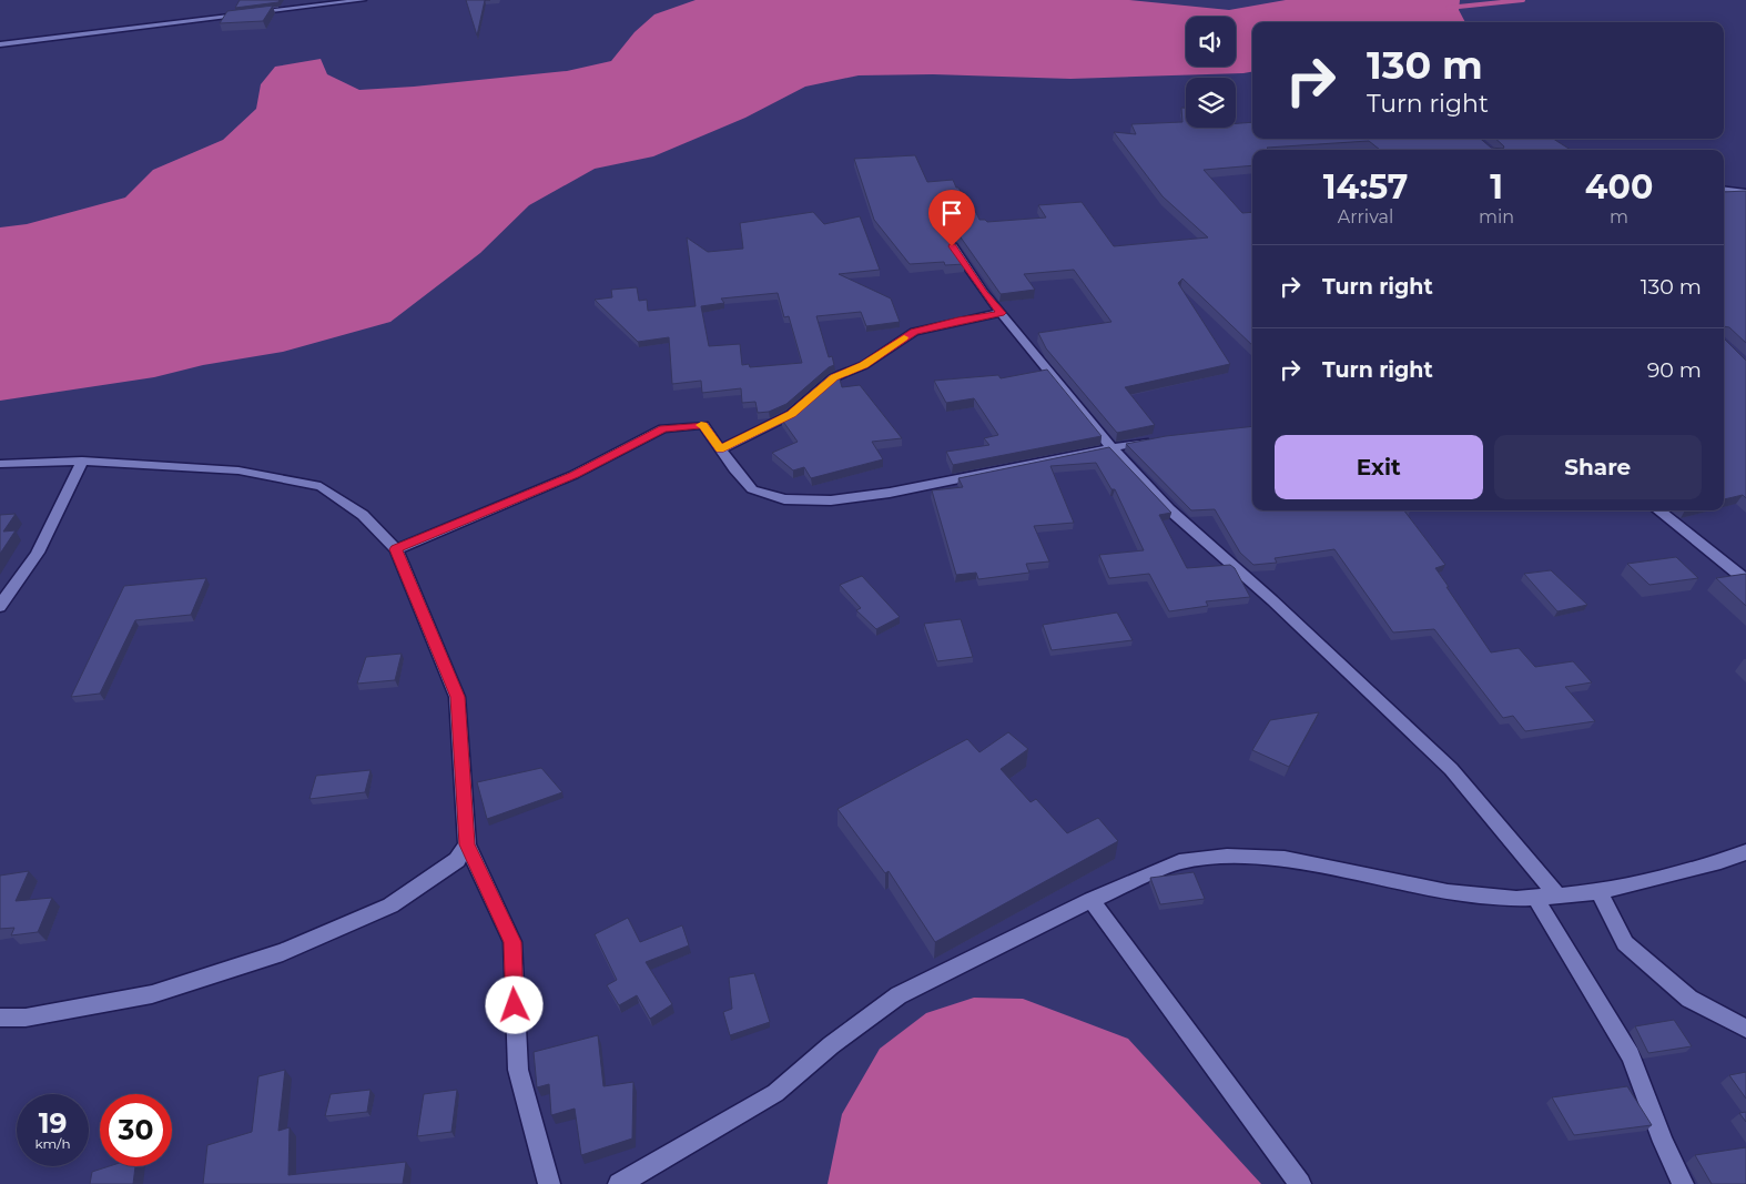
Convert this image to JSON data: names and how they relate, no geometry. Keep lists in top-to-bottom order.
{
  "page": {
    "turn": ["130 m", "Turn right"],
    "eta": [
      "14:57",
      "Arrival",
      "1",
      "min",
      "400",
      "m"
    ],
    "list": [
      {
        "name": "Turn right",
        "value": "130 m"
      },
      {
        "name": "Turn right",
        "value": "90 m"
      }
    ],
    "buttons": ["Exit", "Share"],
    "speed": "19 km/h",
    "limit": "30"
  }
}
